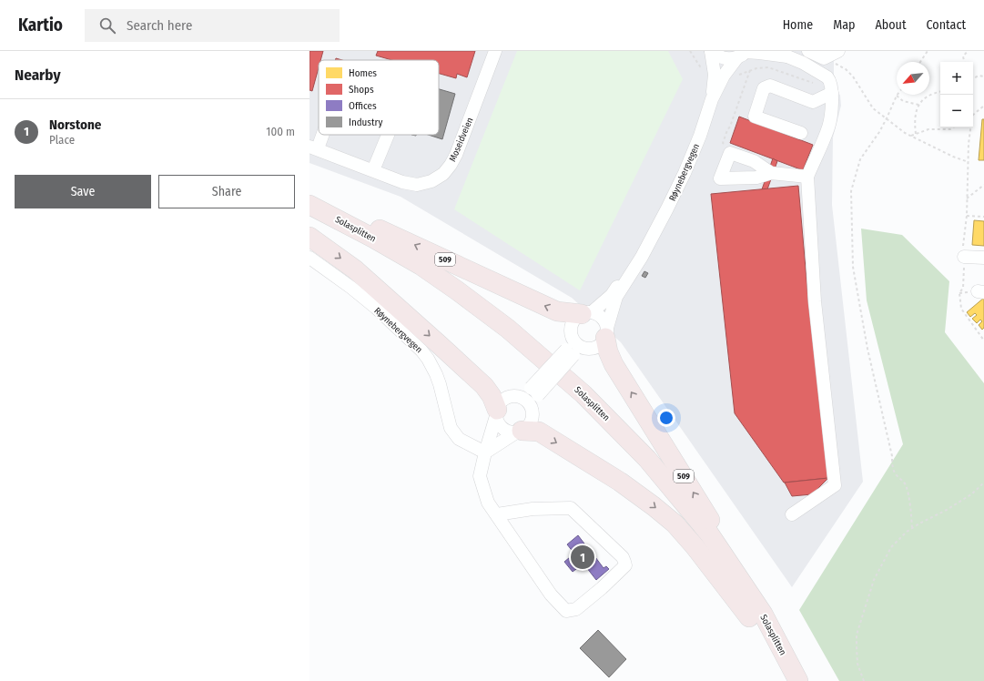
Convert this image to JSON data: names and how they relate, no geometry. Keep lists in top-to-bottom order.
{
  "streets": {
    "highway": ["Solasplitten", "509"],
    "street": ["Moseidveien", "Røynebergvegen"]
  },
  "crossings": [
    ["Røynebergvegen", "509"],
    ["Solasplitten", "509"]
  ],
  "legend": [
    "Homes",
    "Shops",
    "Offices",
    "Industry"
  ],
  "north": "bottom left",
  "page": {
    "header": "Kartio",
    "search": "Search here",
    "nav": [
      "Home",
      "Map",
      "About",
      "Contact"
    ],
    "heading": "Nearby",
    "map_buttons": ["+", "−"],
    "list": [
      {
        "mark": "1",
        "name": "Norstone",
        "note": "Place",
        "value": "100 m"
      }
    ],
    "buttons": ["Save", "Share"],
    "pins": "1"
  }
}
